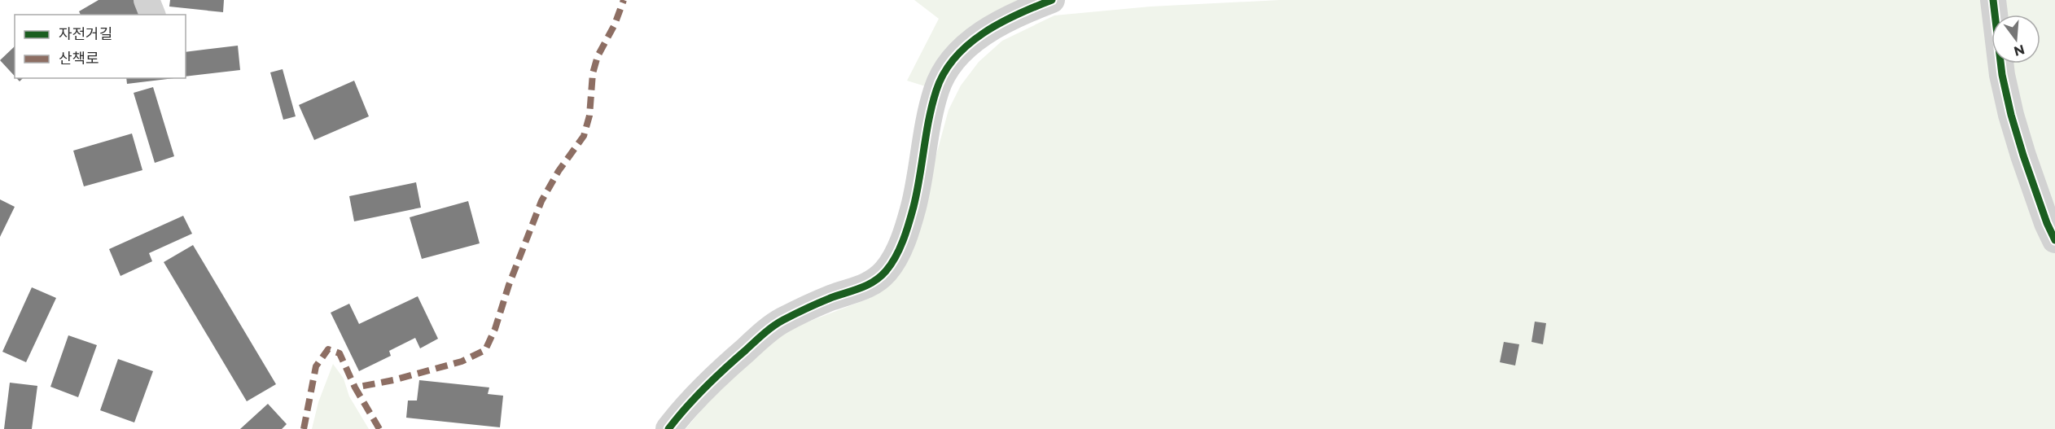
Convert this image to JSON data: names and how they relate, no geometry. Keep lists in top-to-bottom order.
{
  "legend": ["자전거길", "산책로"],
  "north": "bottom"
}
